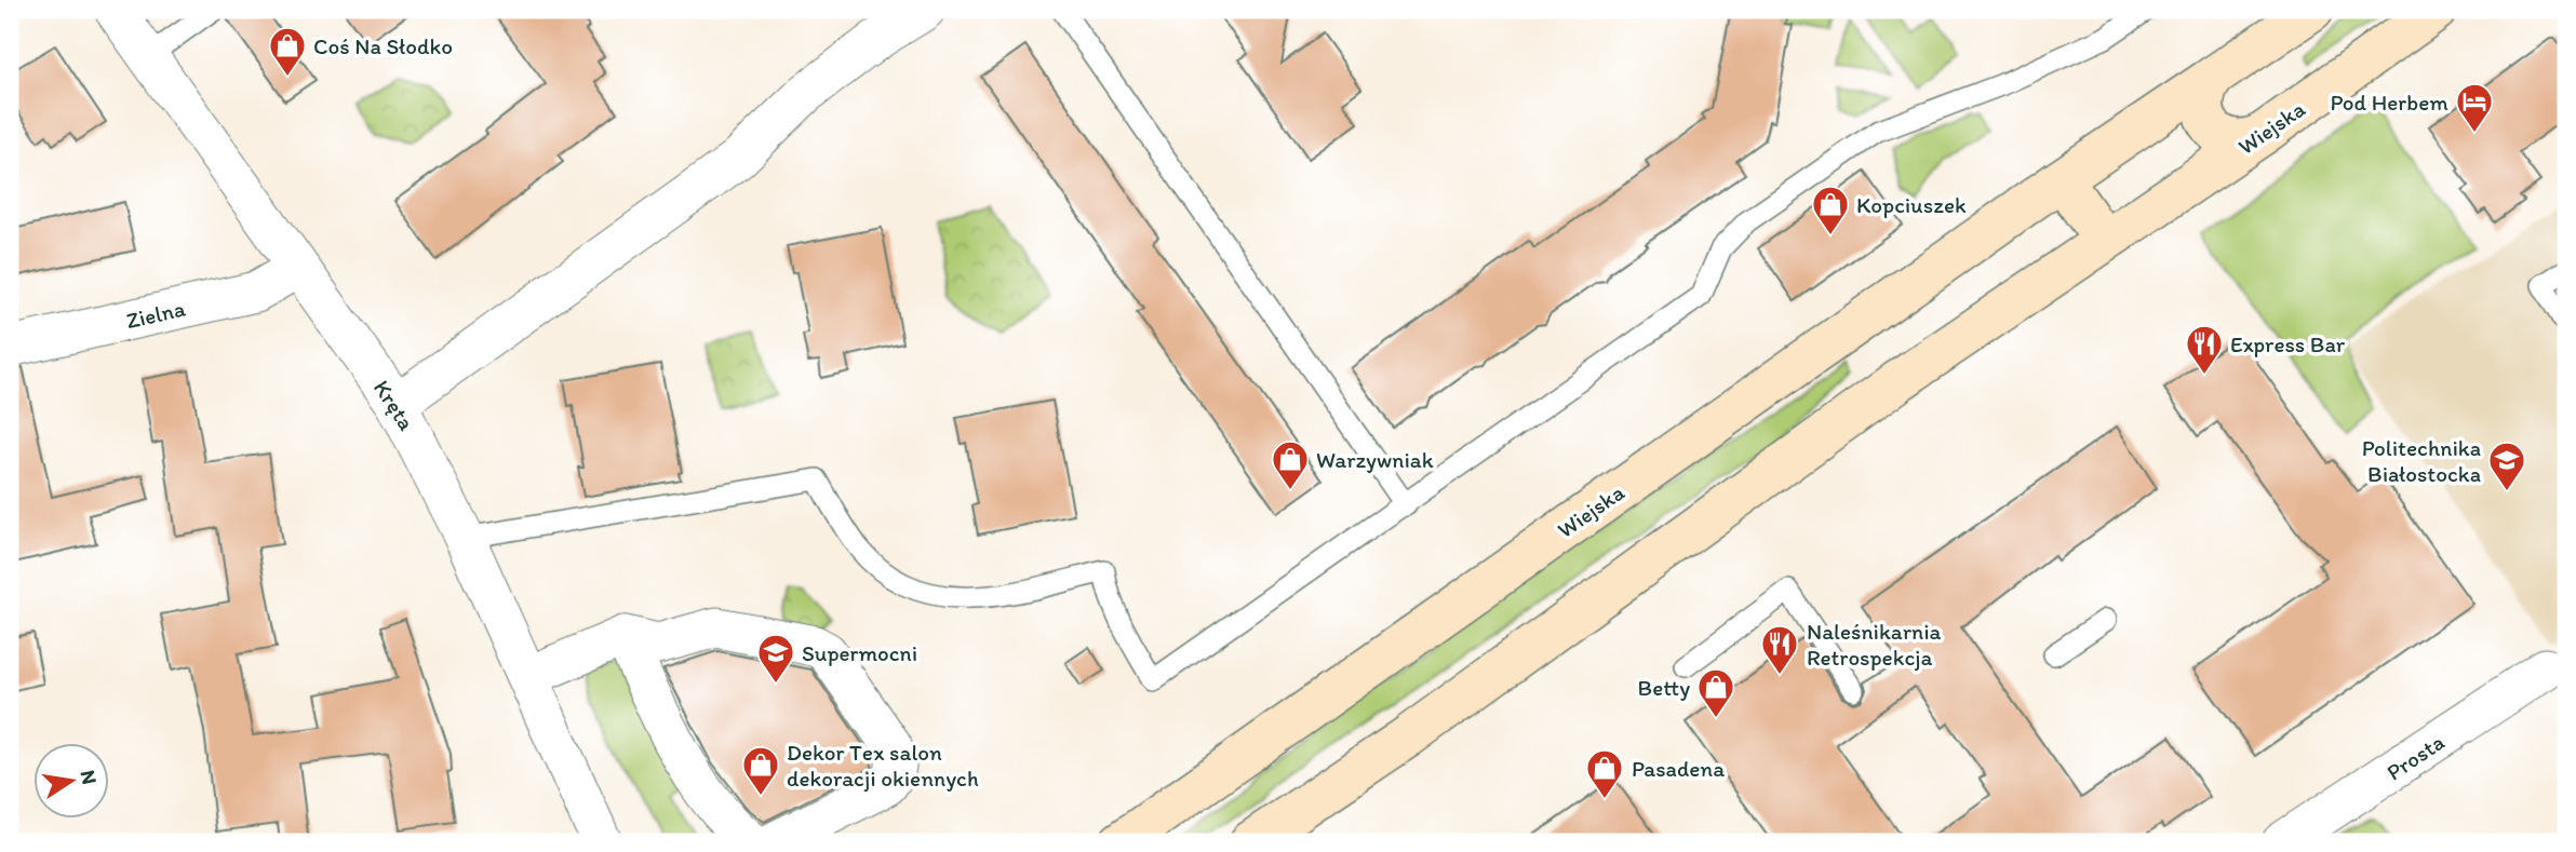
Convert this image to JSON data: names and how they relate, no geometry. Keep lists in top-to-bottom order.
{
  "streets": {
    "main road": ["Wiejska"],
    "street": ["Zielna", "Kręta", "Prosta"]
  },
  "crossings": [
    ["Zielna", "Kręta"]
  ],
  "places": {
    "shop": [
      "Coś Na Słodko",
      "Kopciuszek",
      "Warzywniak",
      "Betty",
      "Dekor Tex salon dekoracji okiennych",
      "Pasadena"
    ],
    "hotel": ["Pod Herbem"],
    "restaurant": ["Express Bar", "Naleśnikarnia Retrospekcja"],
    "school or university": ["Politechnika Białostocka", "Supermocni"]
  },
  "north": "right"
}
